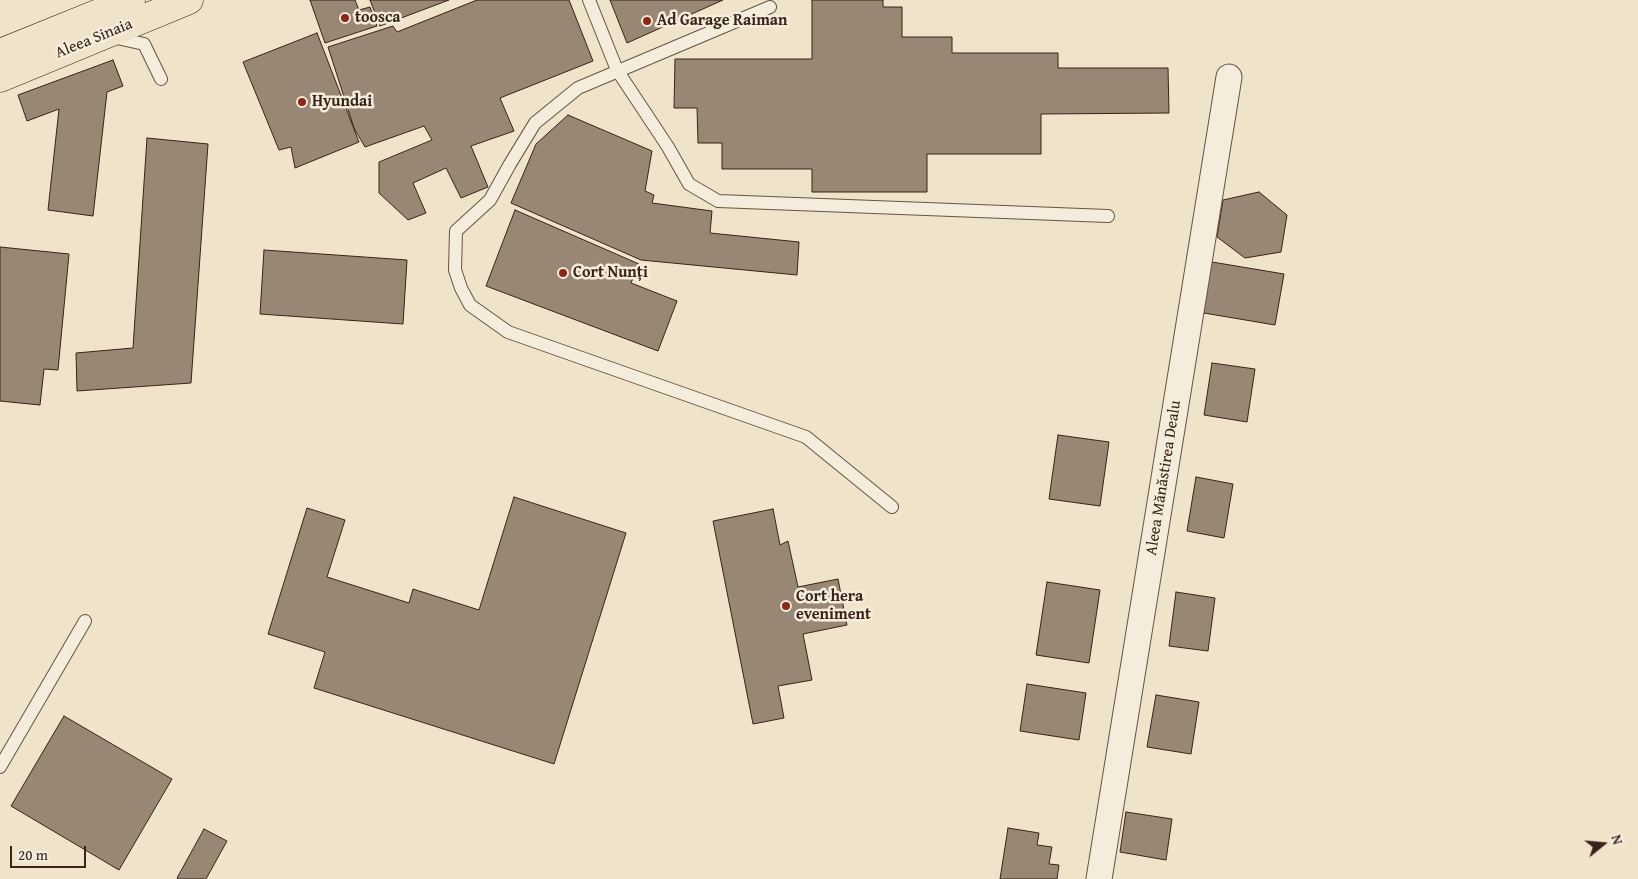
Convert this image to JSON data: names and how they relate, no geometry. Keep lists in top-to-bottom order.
{
  "streets": {
    "main road": ["Aleea Sinaia"],
    "street": ["Aleea Mănăstirea Dealu"]
  },
  "places": [
    "toosca",
    "Ad Garage Raiman",
    "Hyundai",
    "Cort Nunți",
    "Cort hera eveniment"
  ],
  "scale_bar": "20 m",
  "north": "right"
}
